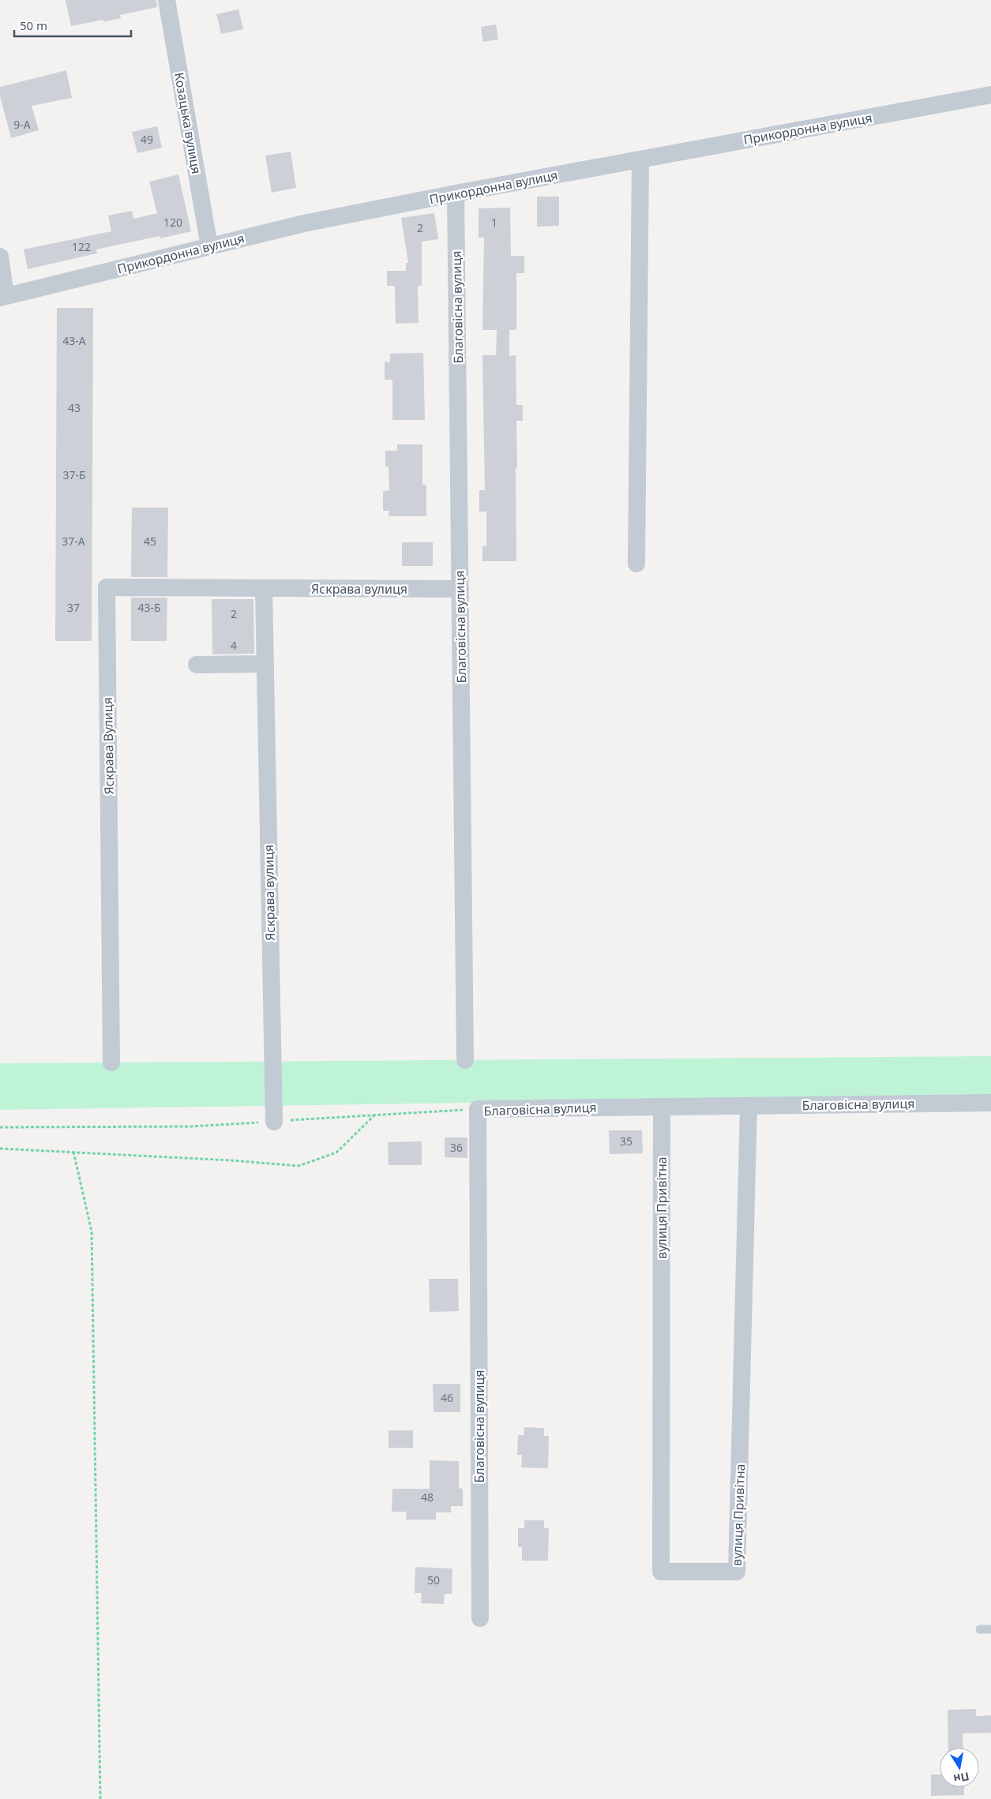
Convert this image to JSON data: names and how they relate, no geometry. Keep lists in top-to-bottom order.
{
  "streets": {
    "street": [
      "Козацька вулиця",
      "Прикордонна вулиця",
      "Благовісна вулиця",
      "Яскрава вулиця",
      "Яскрава Вулиця",
      "вулиця Привітна"
    ]
  },
  "crossings": [
    ["Козацька вулиця", "Прикордонна вулиця"],
    ["Прикордонна вулиця", "Благовісна вулиця"],
    ["Благовісна вулиця", "Яскрава вулиця"],
    ["Благовісна вулиця", "вулиця Привітна"],
    ["Яскрава вулиця", "Яскрава Вулиця"]
  ],
  "house_numbers": [
    "9-А",
    "49",
    "120",
    "1",
    "2",
    "122",
    "43-А",
    "43",
    "37-Б",
    "37-А",
    "45",
    "37",
    "43-Б",
    "2",
    "4",
    "35",
    "36",
    "46",
    "48",
    "50"
  ],
  "scale_bar": "50 m",
  "north": "bottom"
}
